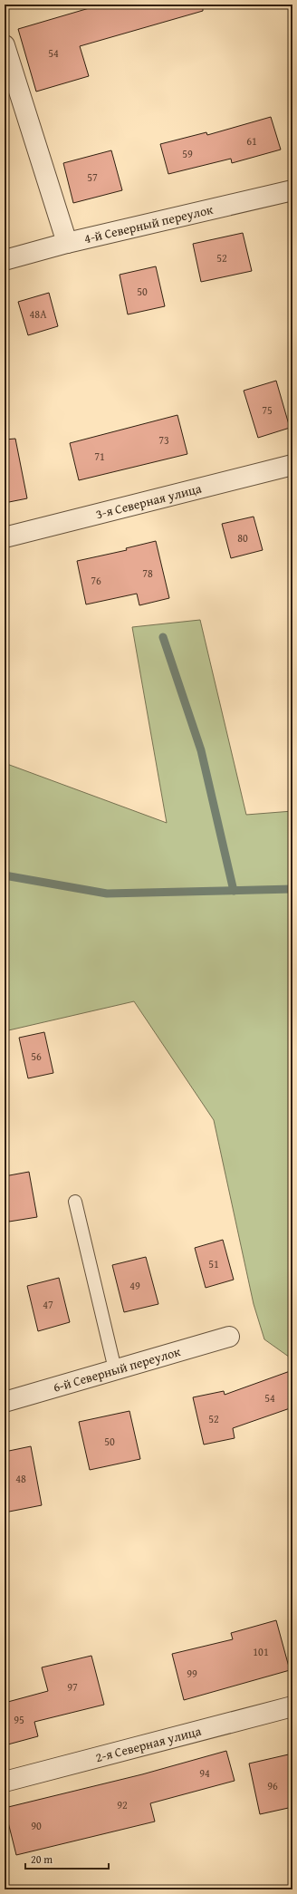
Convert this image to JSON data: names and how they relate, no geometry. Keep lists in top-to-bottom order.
{
  "streets": {
    "street": [
      "4-й Северный переулок",
      "3-я Северная улица",
      "6-й Северный переулок",
      "2-я Северная улица"
    ]
  },
  "house_numbers": [
    "54",
    "61",
    "59",
    "57",
    "52",
    "50",
    "48А",
    "75",
    "73",
    "71",
    "80",
    "78",
    "76",
    "56",
    "51",
    "49",
    "47",
    "54",
    "52",
    "50",
    "48",
    "101",
    "99",
    "97",
    "95",
    "94",
    "96",
    "92",
    "90"
  ],
  "scale_bar": "20 m"
}
